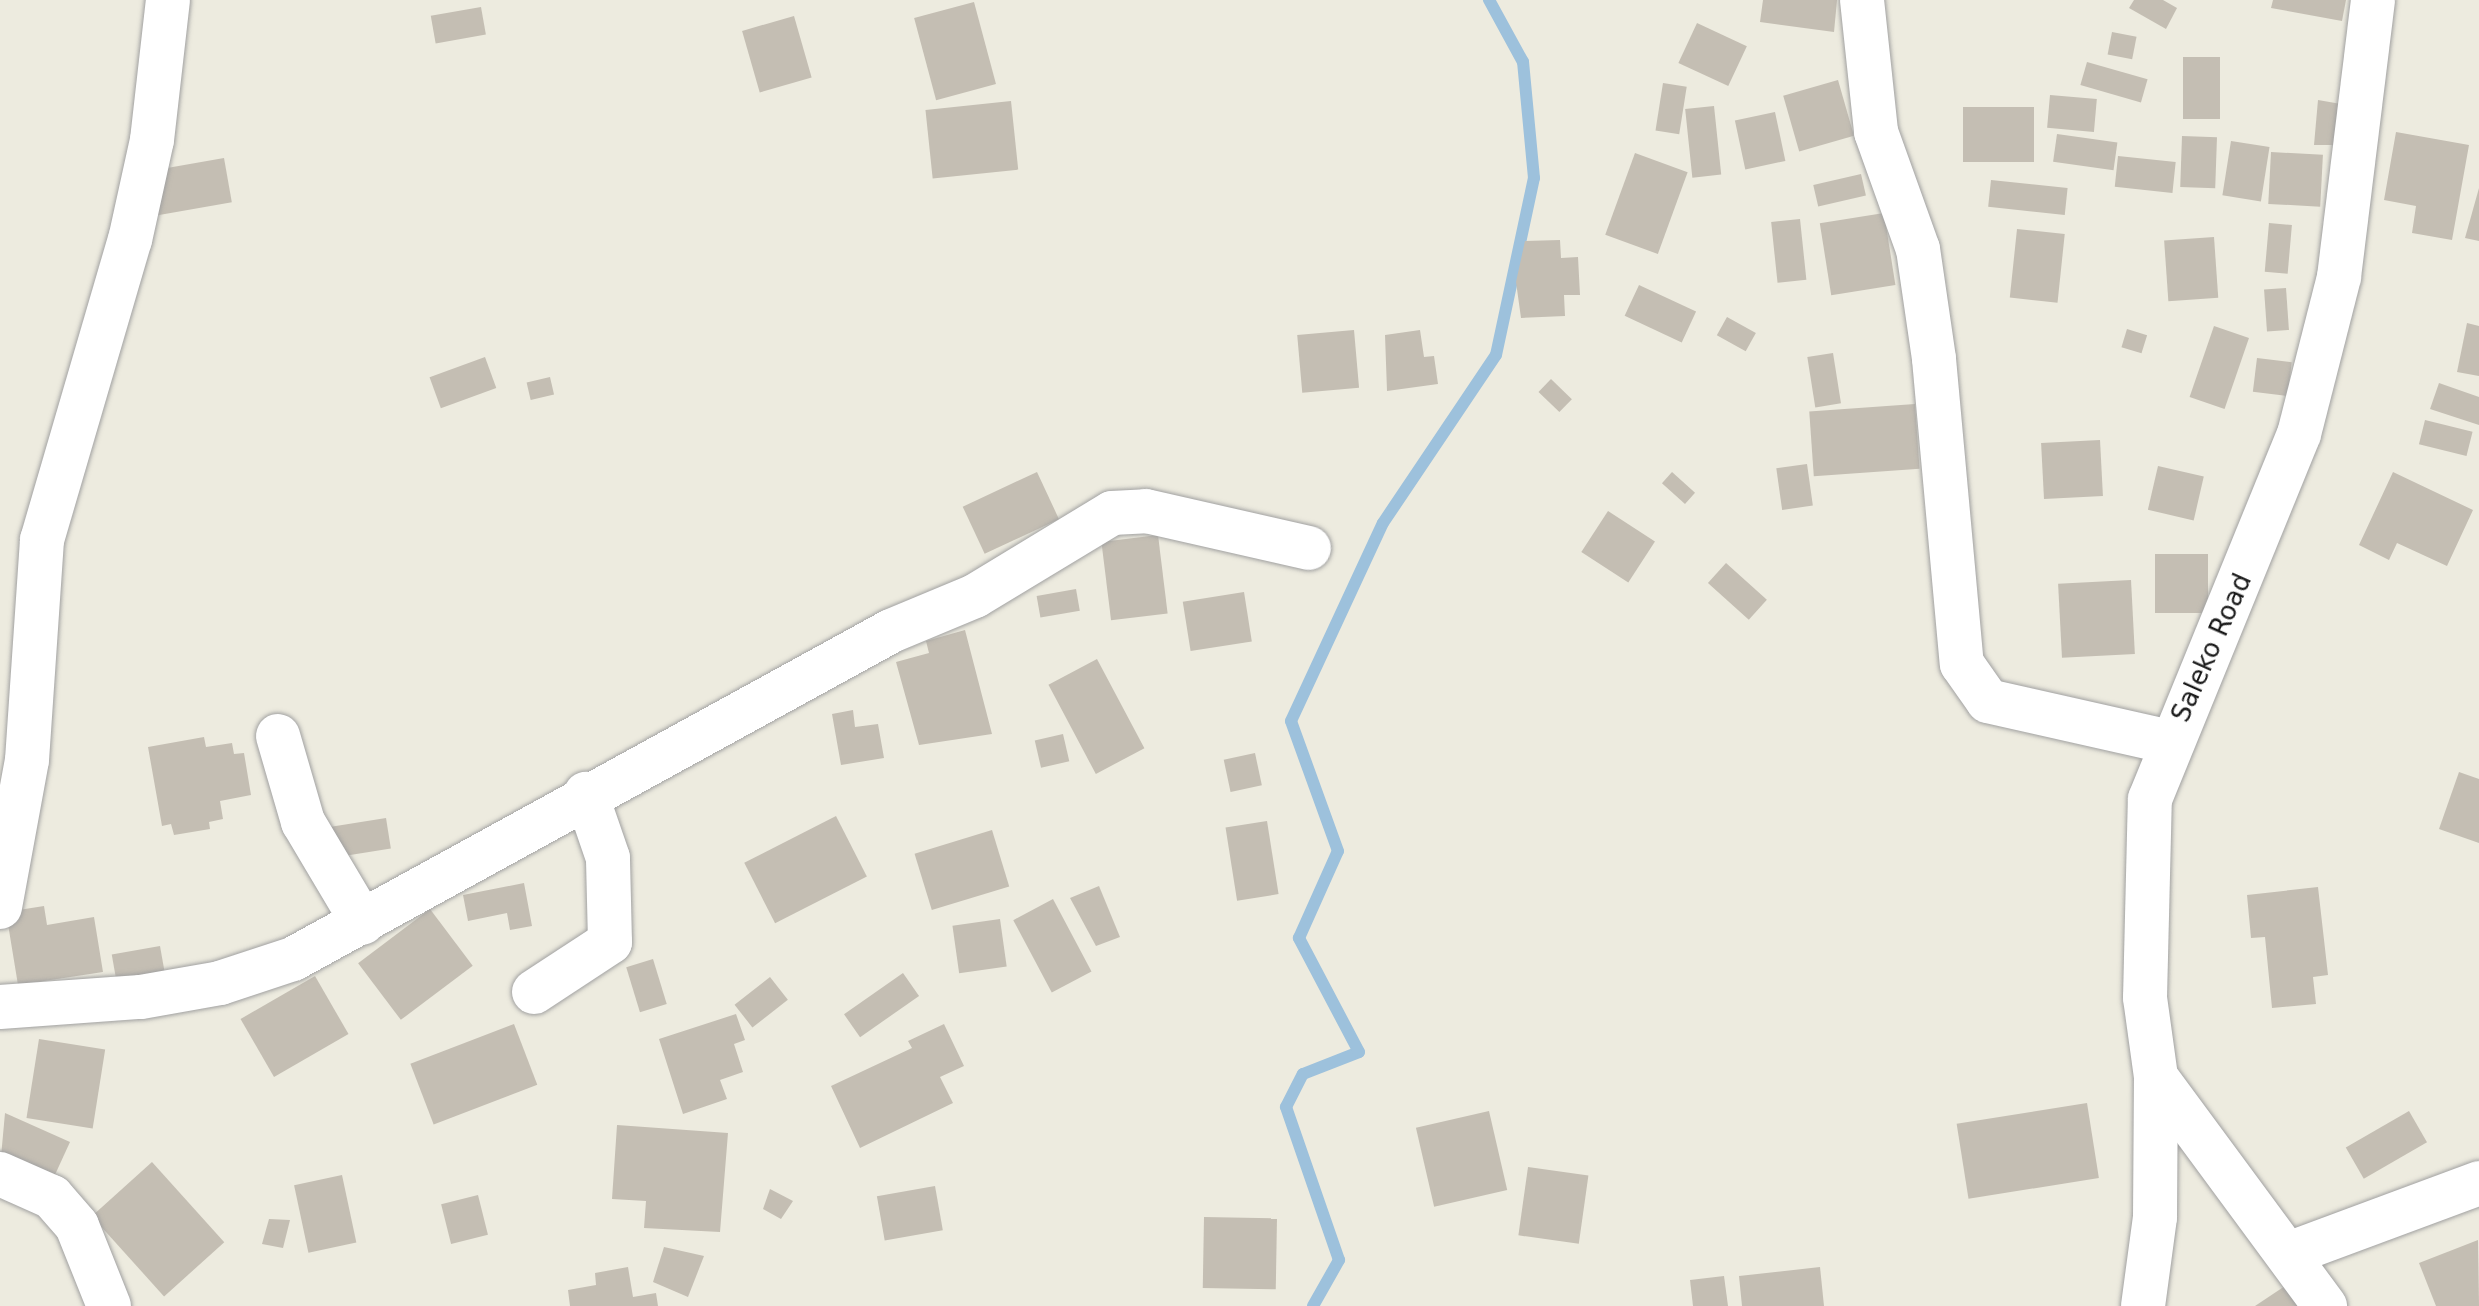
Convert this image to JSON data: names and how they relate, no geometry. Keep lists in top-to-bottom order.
{
  "streets": {
    "street": ["Saleko Road"]
  }
}
